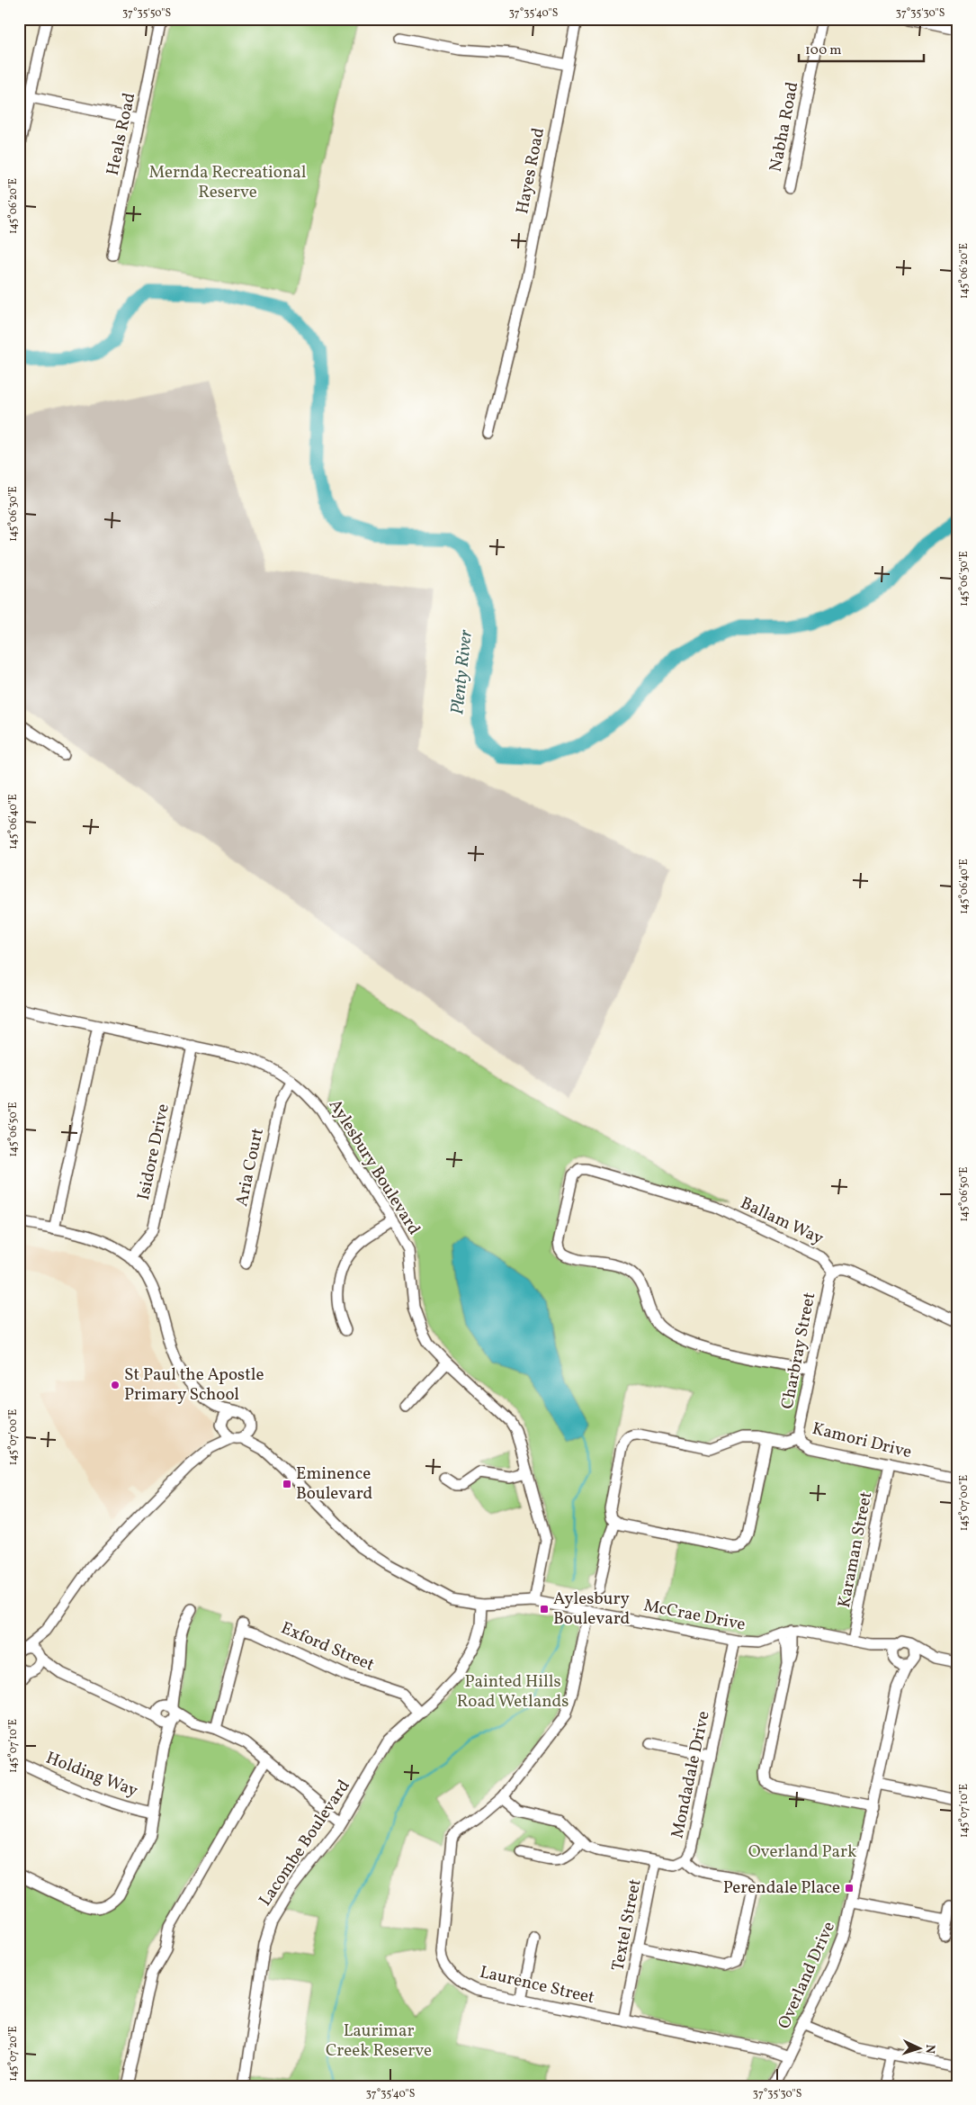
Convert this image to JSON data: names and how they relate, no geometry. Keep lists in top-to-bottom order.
{
  "streets": {
    "street": [
      "Nabha Road",
      "Heals Road",
      "Hayes Road",
      "Isidore Drive",
      "Aria Court",
      "Aylesbury Boulevard",
      "Ballam Way",
      "Charbray Street",
      "Kamori Drive",
      "Karaman Street",
      "McCrae Drive",
      "Exford Street",
      "Holding Way",
      "Mondadale Drive",
      "Lacombe Boulevard",
      "Textel Street",
      "Overland Drive",
      "Laurence Street"
    ]
  },
  "crossings": [
    ["Isidore Drive", "Aylesbury Boulevard"],
    ["Aria Court", "Aylesbury Boulevard"],
    ["Aylesbury Boulevard", "McCrae Drive"],
    ["Ballam Way", "Charbray Street"],
    ["Charbray Street", "Kamori Drive"],
    ["Kamori Drive", "Karaman Street"],
    ["Karaman Street", "McCrae Drive"],
    ["McCrae Drive", "Mondadale Drive"],
    ["McCrae Drive", "Lacombe Boulevard"],
    ["McCrae Drive", "Overland Drive"],
    ["McCrae Drive", "Laurence Street"],
    ["Exford Street", "Lacombe Boulevard"],
    ["Mondadale Drive", "Textel Street"],
    ["Mondadale Drive", "Laurence Street"],
    ["Textel Street", "Laurence Street"],
    ["Overland Drive", "Laurence Street"]
  ],
  "water": ["Plenty River"],
  "parks": [
    "Mernda Recreational Reserve",
    "Painted Hills Road Wetlands",
    "Overland Park",
    "Laurimar Creek Reserve"
  ],
  "places": {
    "other": ["St Paul the Apostle Primary School"],
    "transit": ["Eminence Boulevard", "Aylesbury Boulevard", "Perendale Place"]
  },
  "scale_bar": "100 m",
  "north": "right",
  "coordinates": [
    "37°35'50\"S",
    "37°35'40\"S",
    "37°35'30\"S",
    "145°06'20\"E",
    "145°06'30\"E",
    "145°06'40\"E",
    "145°06'50\"E",
    "145°07'00\"E",
    "145°07'10\"E",
    "145°07'20\"E"
  ]
}
